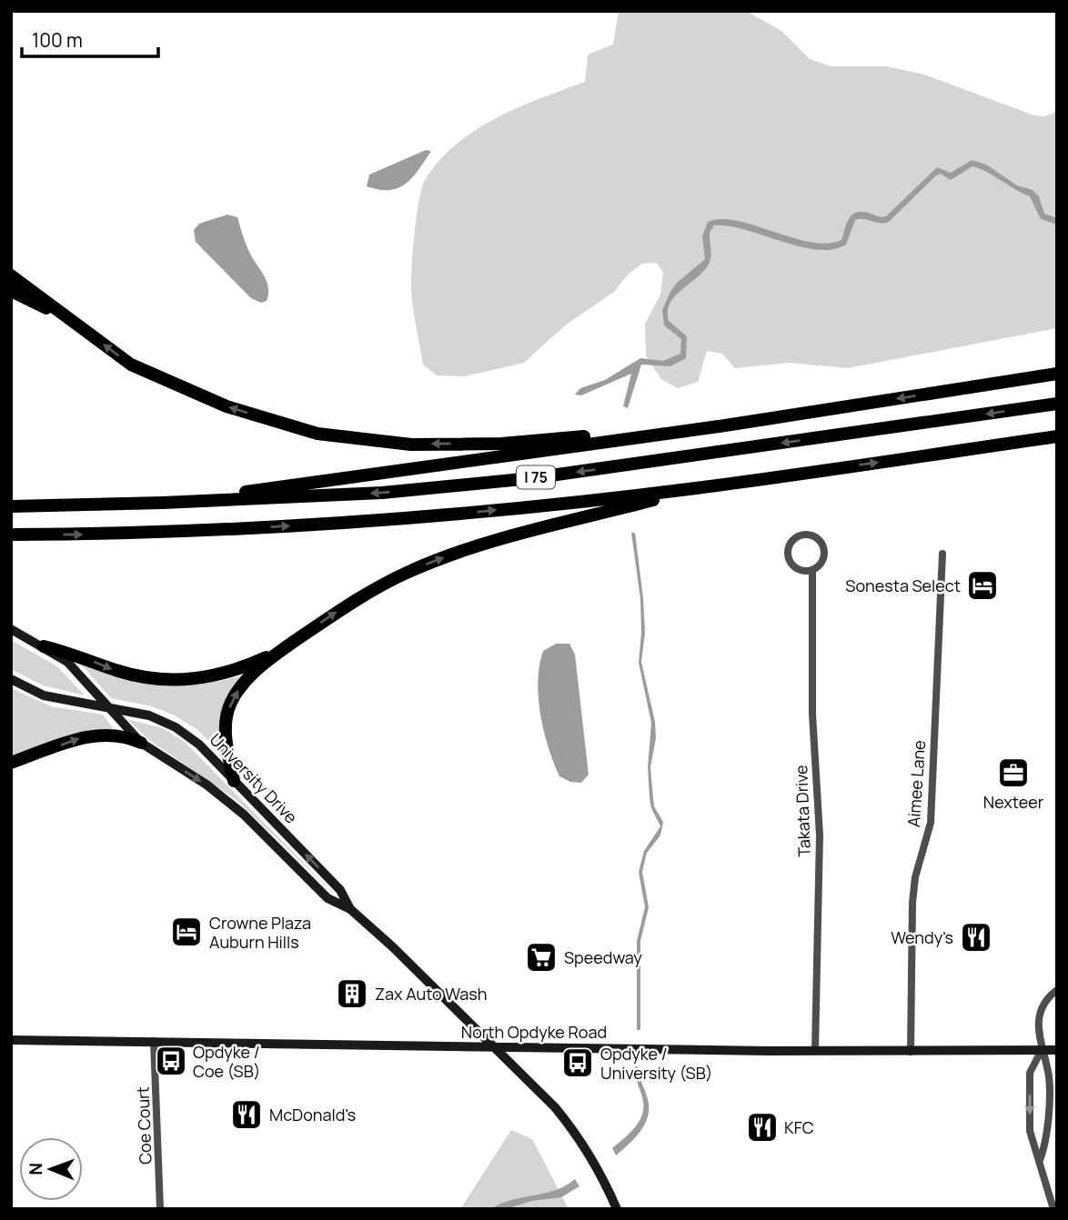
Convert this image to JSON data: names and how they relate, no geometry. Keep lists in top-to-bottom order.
{
  "streets": {
    "highway": ["I 75"],
    "main road": ["University Drive", "North Opdyke Road"],
    "street": ["Aimee Lane", "Takata Drive", "Coe Court"]
  },
  "crossings": [
    ["University Drive", "North Opdyke Road"],
    ["Aimee Lane", "North Opdyke Road"],
    ["Takata Drive", "North Opdyke Road"],
    ["North Opdyke Road", "Coe Court"]
  ],
  "places": {
    "hotel": ["Sonesta Select", "Crowne Plaza Auburn Hills"],
    "office": ["Nexteer"],
    "restaurant": ["Wendy's", "McDonald's", "KFC"],
    "supermarket": ["Speedway"],
    "building": ["Zax Auto Wash"],
    "bus stop": ["Opdyke / Coe (SB)", "Opdyke / University (SB)"]
  },
  "scale_bar": "100 m",
  "north": "left"
}
